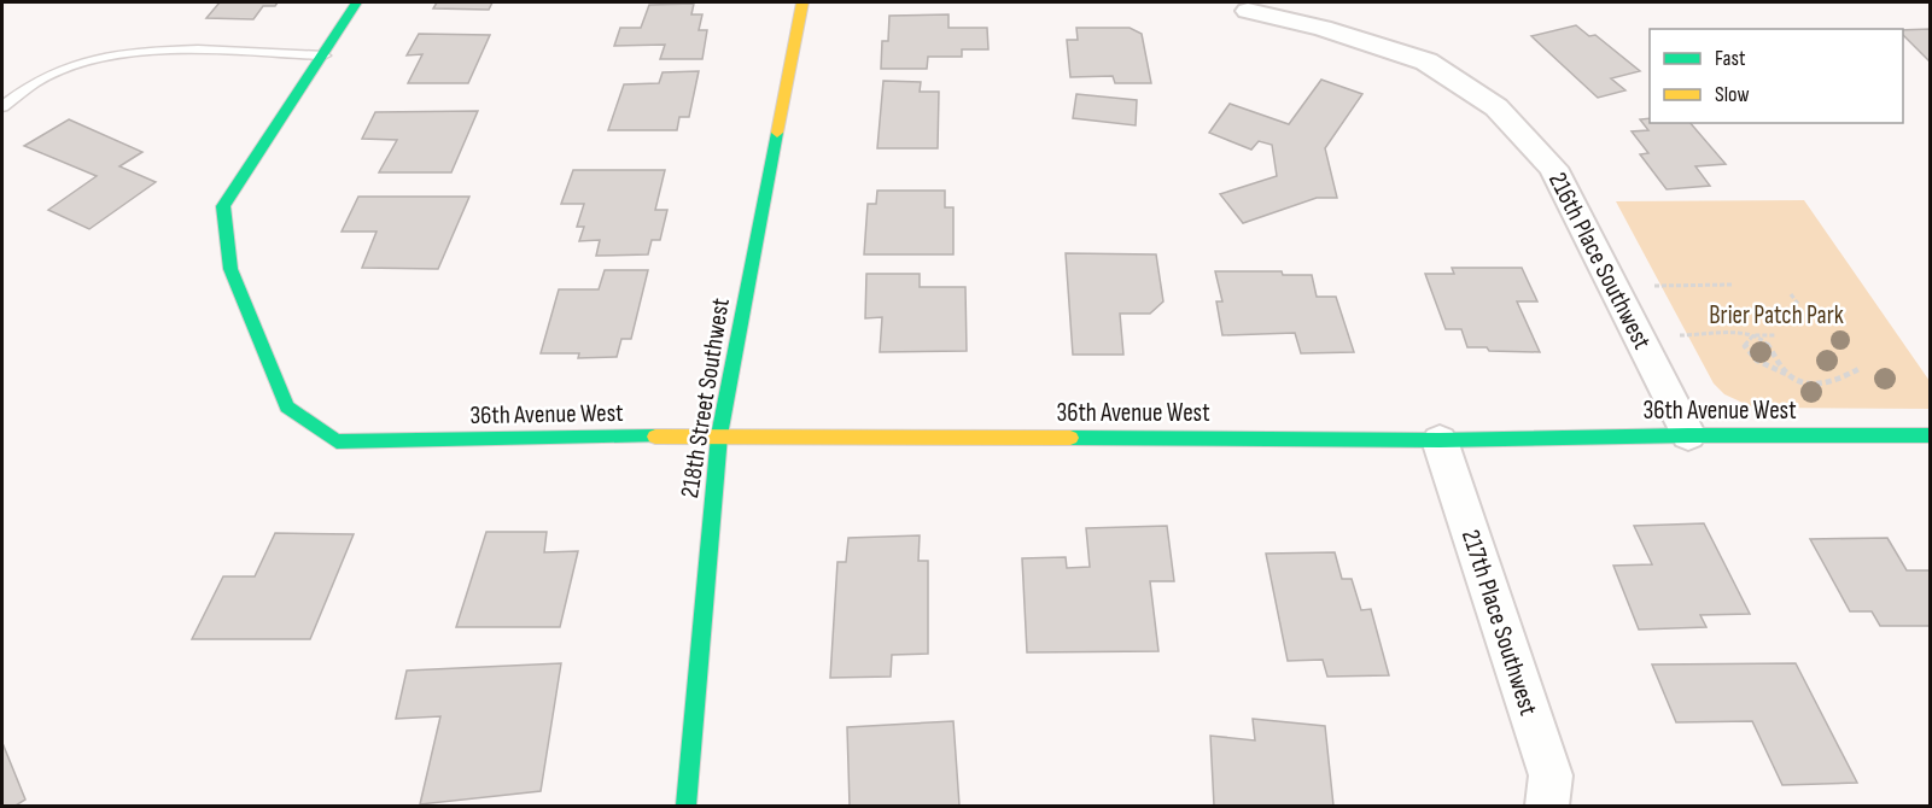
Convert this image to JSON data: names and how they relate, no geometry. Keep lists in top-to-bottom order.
{
  "streets": {
    "street": [
      "216th Place Southwest",
      "218th Street Southwest",
      "36th Avenue West",
      "217th Place Southwest"
    ]
  },
  "crossings": [
    ["216th Place Southwest", "36th Avenue West"],
    ["218th Street Southwest", "36th Avenue West"],
    ["36th Avenue West", "217th Place Southwest"]
  ],
  "parks": ["Brier Patch Park"],
  "legend": ["Fast", "Slow"]
}
